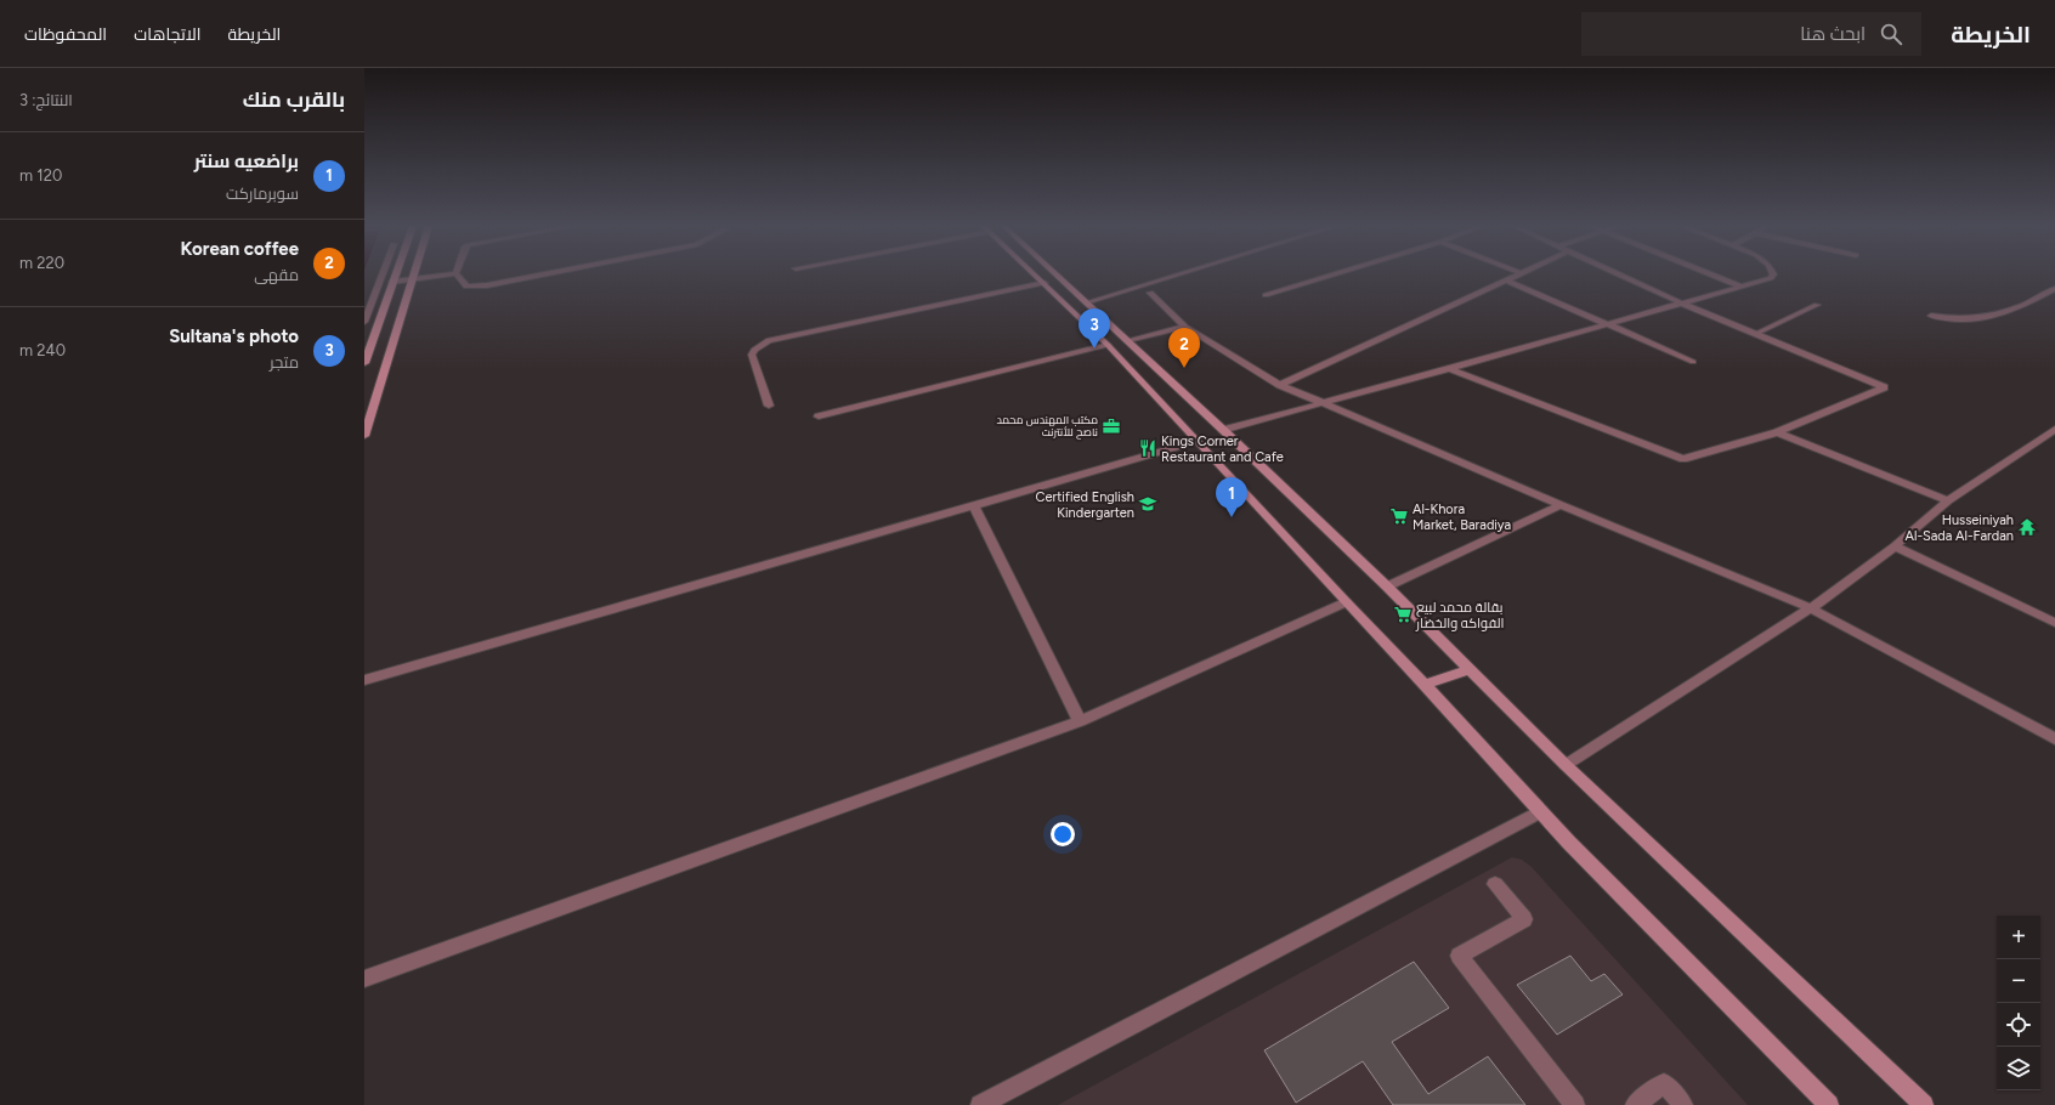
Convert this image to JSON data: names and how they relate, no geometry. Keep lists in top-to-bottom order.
{
  "places": {
    "office": ["مكتب المهندس محمد ناصح للأنترنت"],
    "restaurant": ["Kings Corner Restaurant and Cafe"],
    "school or university": ["Certified English Kindergarten"],
    "supermarket": ["Al-Khora Market, Baradiya", "بقالة محمد لبيع الفواكه والخضار"],
    "temple": ["Husseiniyah Al-Sada Al-Fardan"]
  },
  "page": {
    "header": "الخريطة",
    "search": "ابحث هنا",
    "nav": ["الخريطة", "الاتجاهات", "المحفوظات"],
    "heading": ["بالقرب منك", "النتائج: 3"],
    "list": [
      {
        "mark": "1",
        "name": "براضعيه سنتر",
        "note": "سوبرماركت",
        "value": "120 m"
      },
      {
        "mark": "2",
        "name": "Korean coffee",
        "note": "مقهى",
        "value": "220 m"
      },
      {
        "mark": "3",
        "name": "Sultana's photo",
        "note": "متجر",
        "value": "240 m"
      }
    ],
    "pins": ["3", "2", "1"],
    "map_buttons": ["+", "−"]
  }
}
